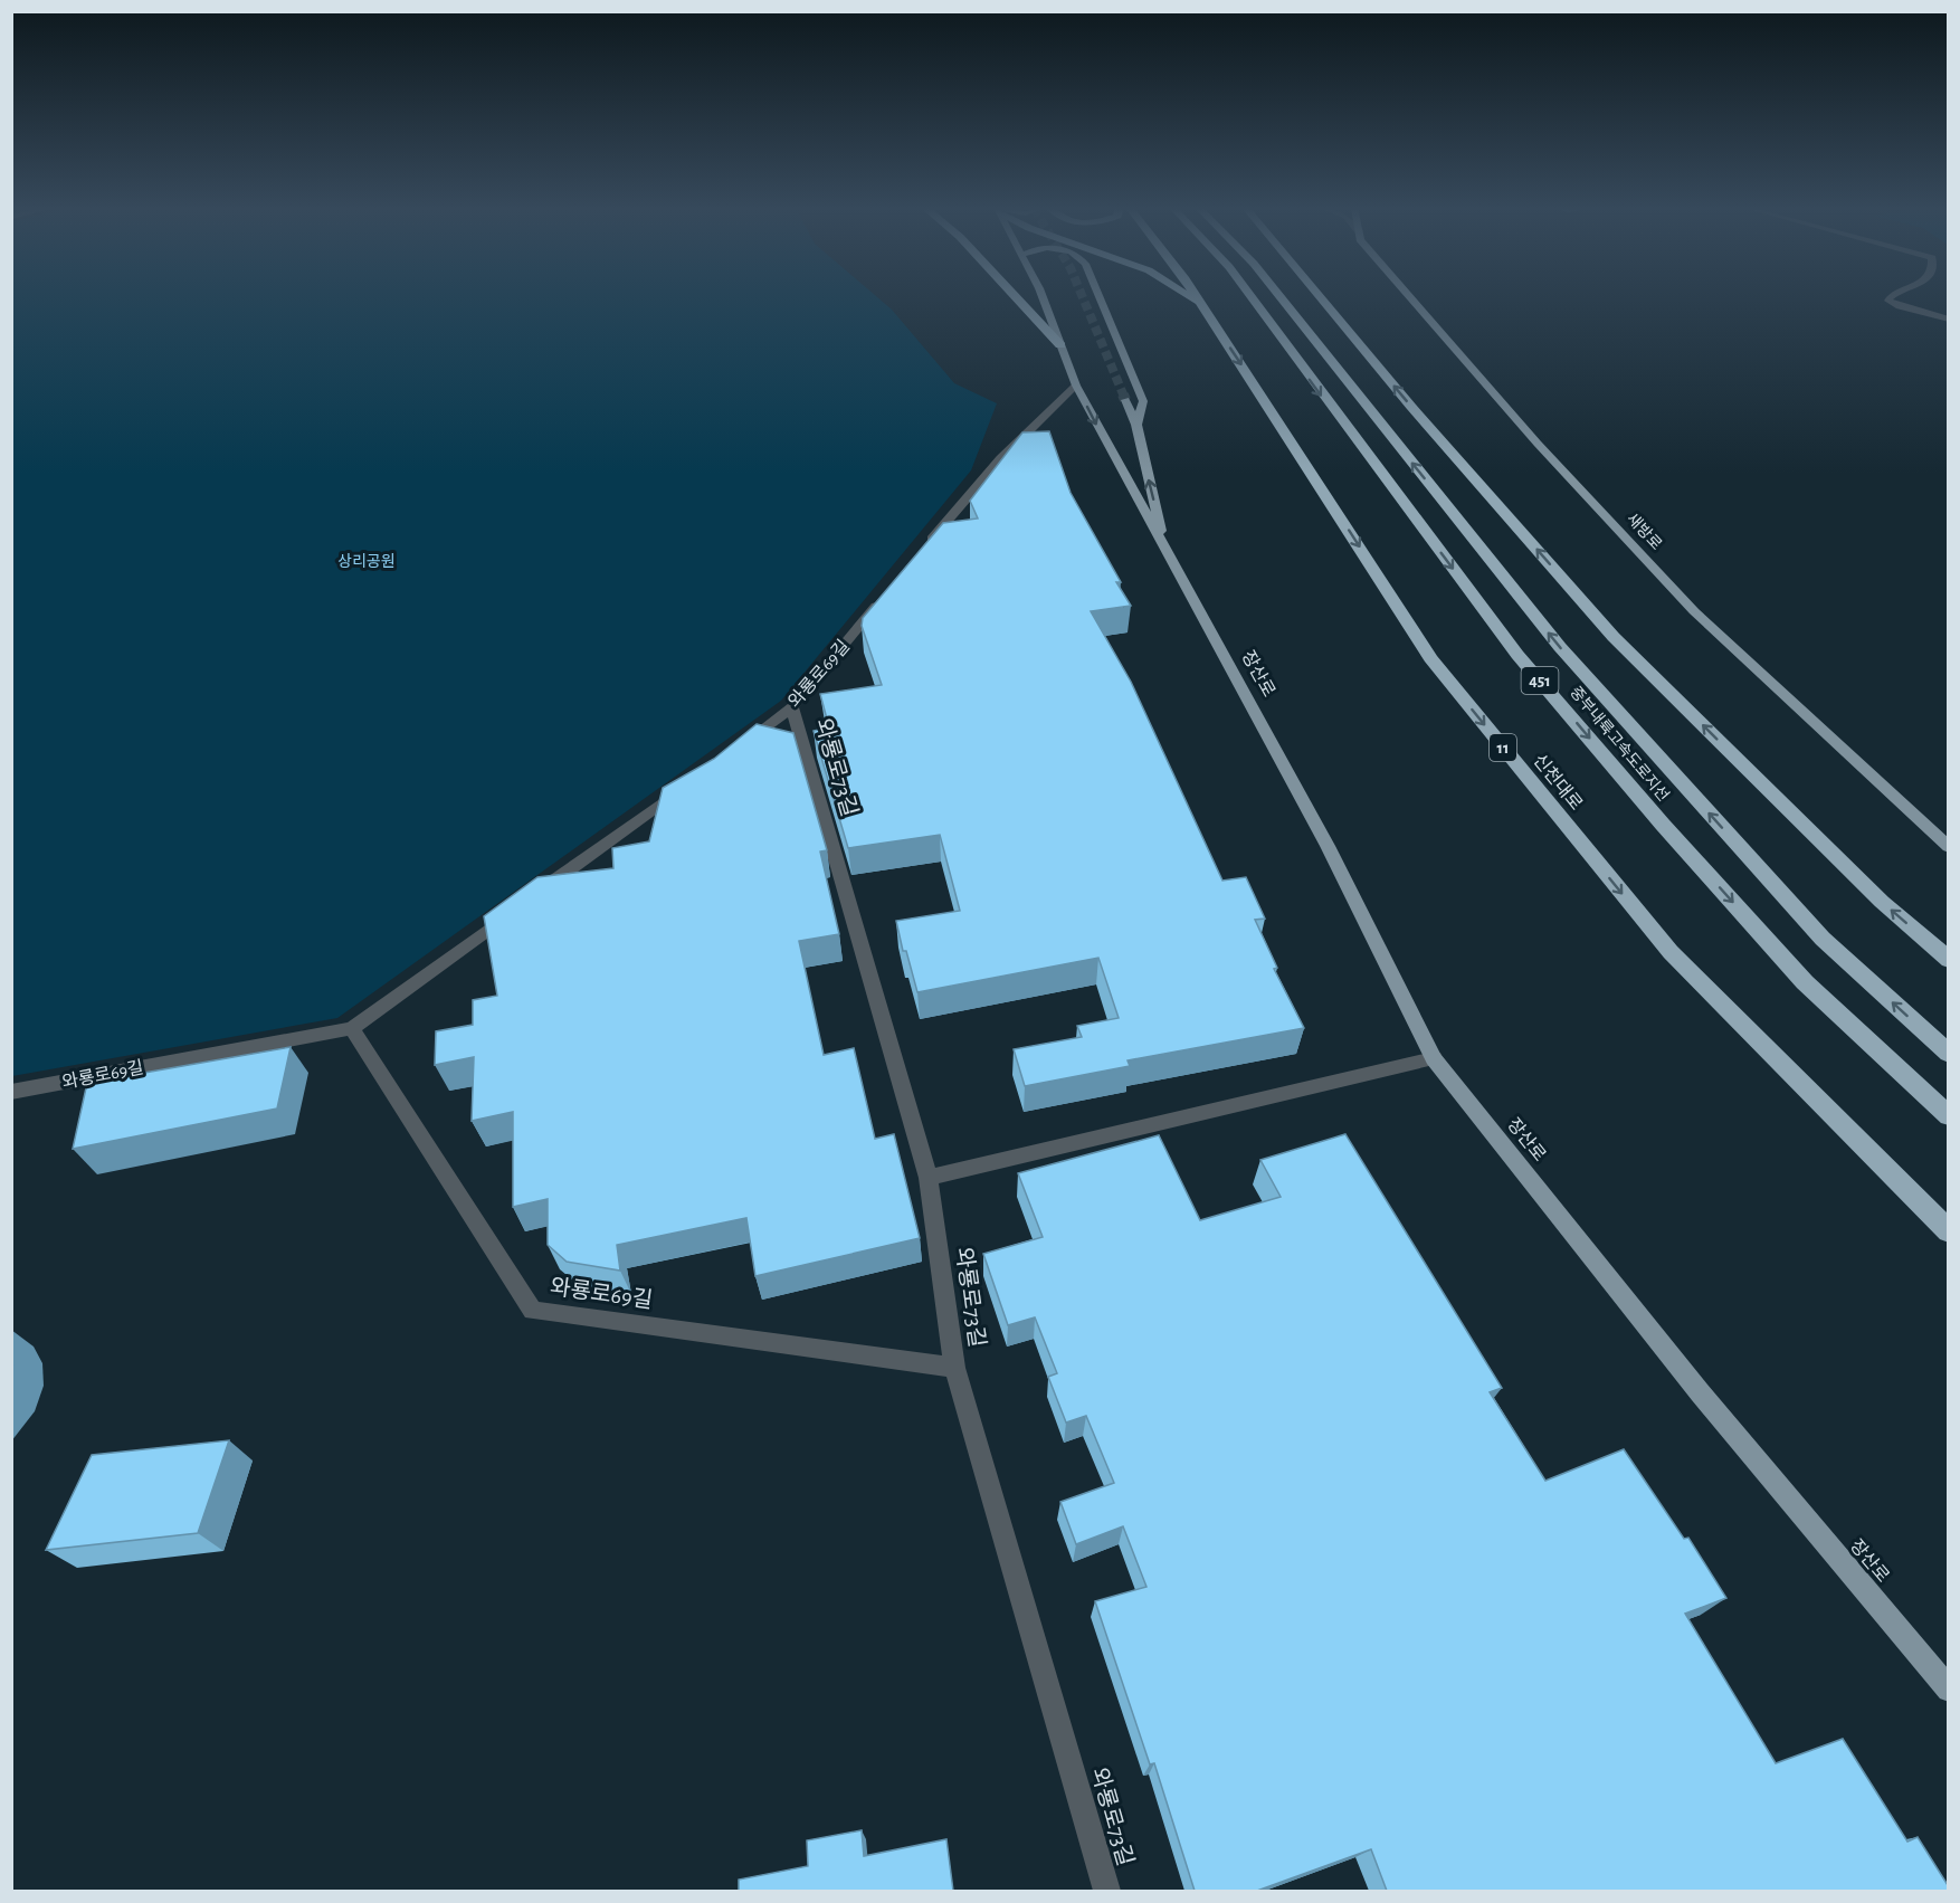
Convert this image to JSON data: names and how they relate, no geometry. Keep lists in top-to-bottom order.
{
  "streets": {
    "highway": [
      "451",
      "중부내륙고속도로지선",
      "11",
      "신천대로"
    ],
    "main road": ["새방로", "장산로"],
    "street": ["와룡로69길", "와룡로73길"]
  },
  "crossings": [
    ["와룡로69길", "와룡로73길"]
  ],
  "parks": ["상리공원"]
}
